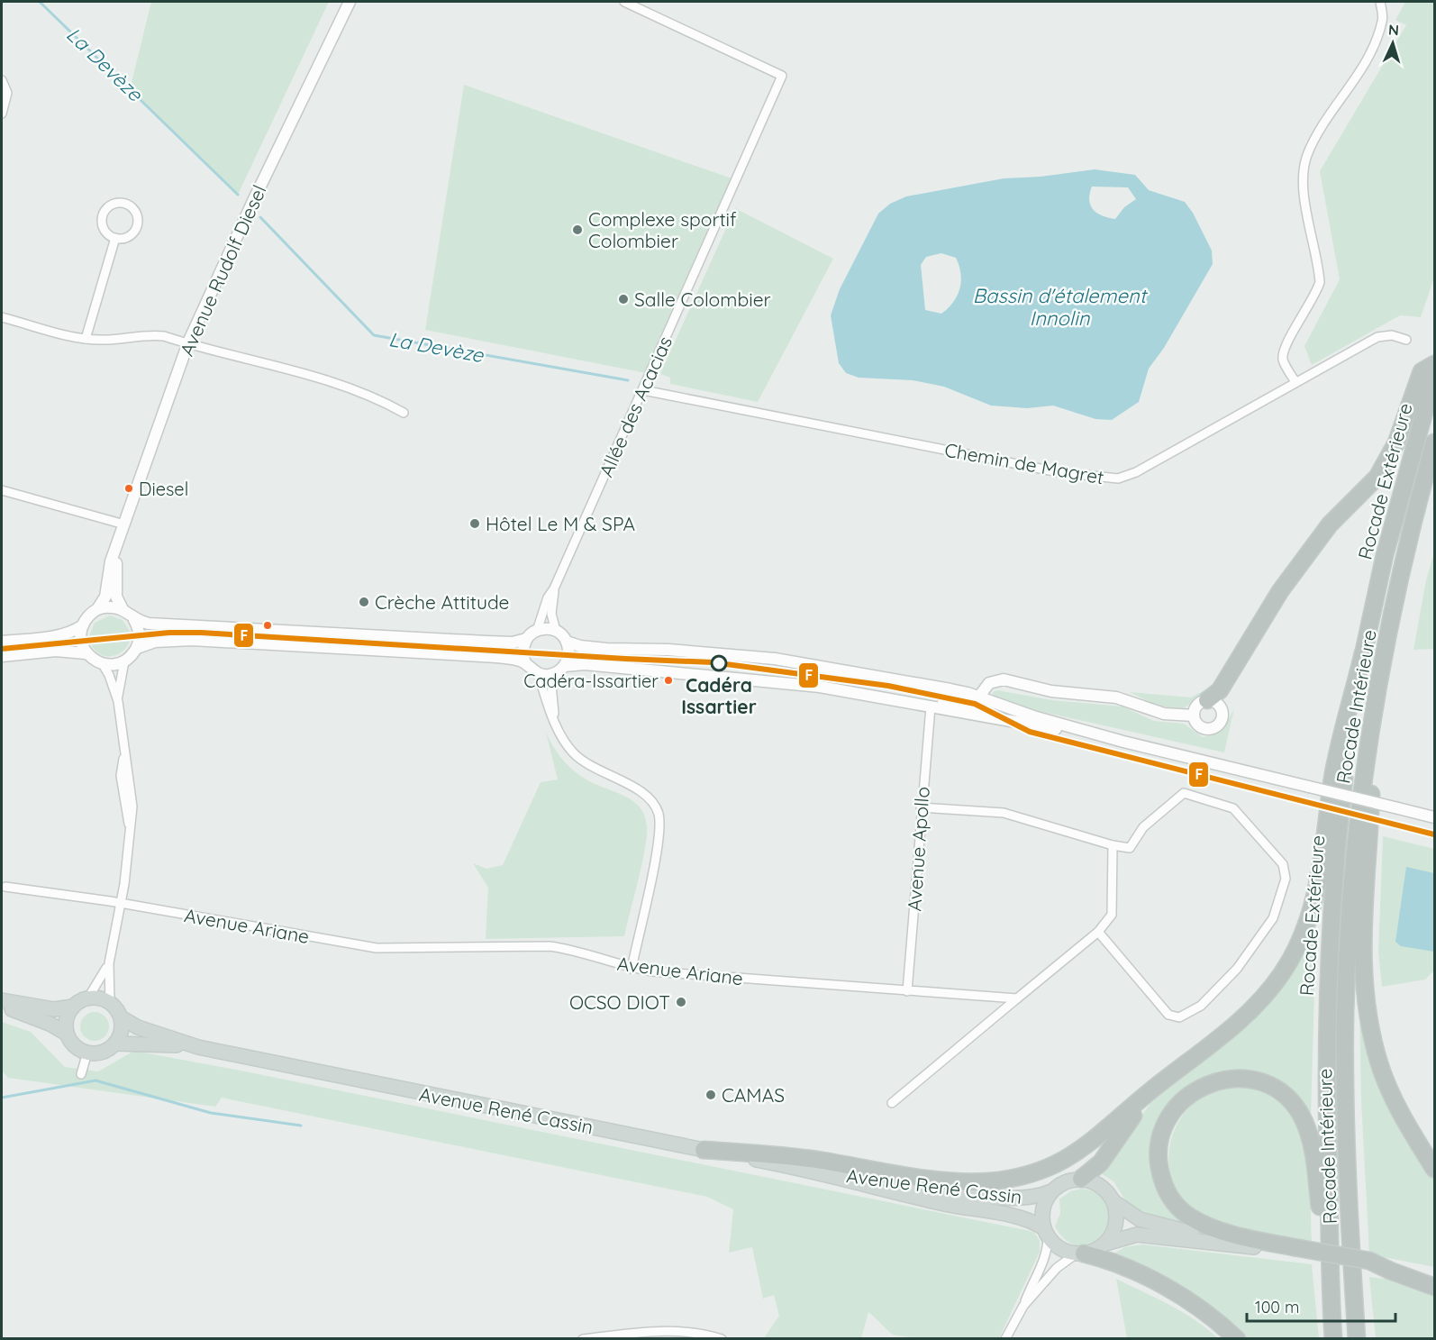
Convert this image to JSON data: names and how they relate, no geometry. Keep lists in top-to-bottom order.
{
  "streets": {
    "highway": ["Rocade Extérieure", "Rocade Intérieure"],
    "main road": ["Avenue René Cassin"],
    "street": [
      "Avenue Rudolf Diesel",
      "Allée des Acacias",
      "Chemin de Magret",
      "Avenue Apollo",
      "Avenue Ariane"
    ]
  },
  "crossings": [
    ["Allée des Acacias", "Chemin de Magret"],
    ["Avenue Apollo", "Avenue Ariane"]
  ],
  "water": ["La Devèze", "Bassin d'étalement Innolin"],
  "places": [
    "Complexe sportif Colombier",
    "Salle Colombier",
    "Diesel",
    "Hôtel Le M & SPA",
    "Crèche Attitude",
    "Cadéra Issartier",
    "Cadéra-Issartier",
    "OCSO DIOT",
    "CAMAS"
  ],
  "lines": ["transit line F"],
  "scale_bar": "100 m",
  "north": "top"
}
